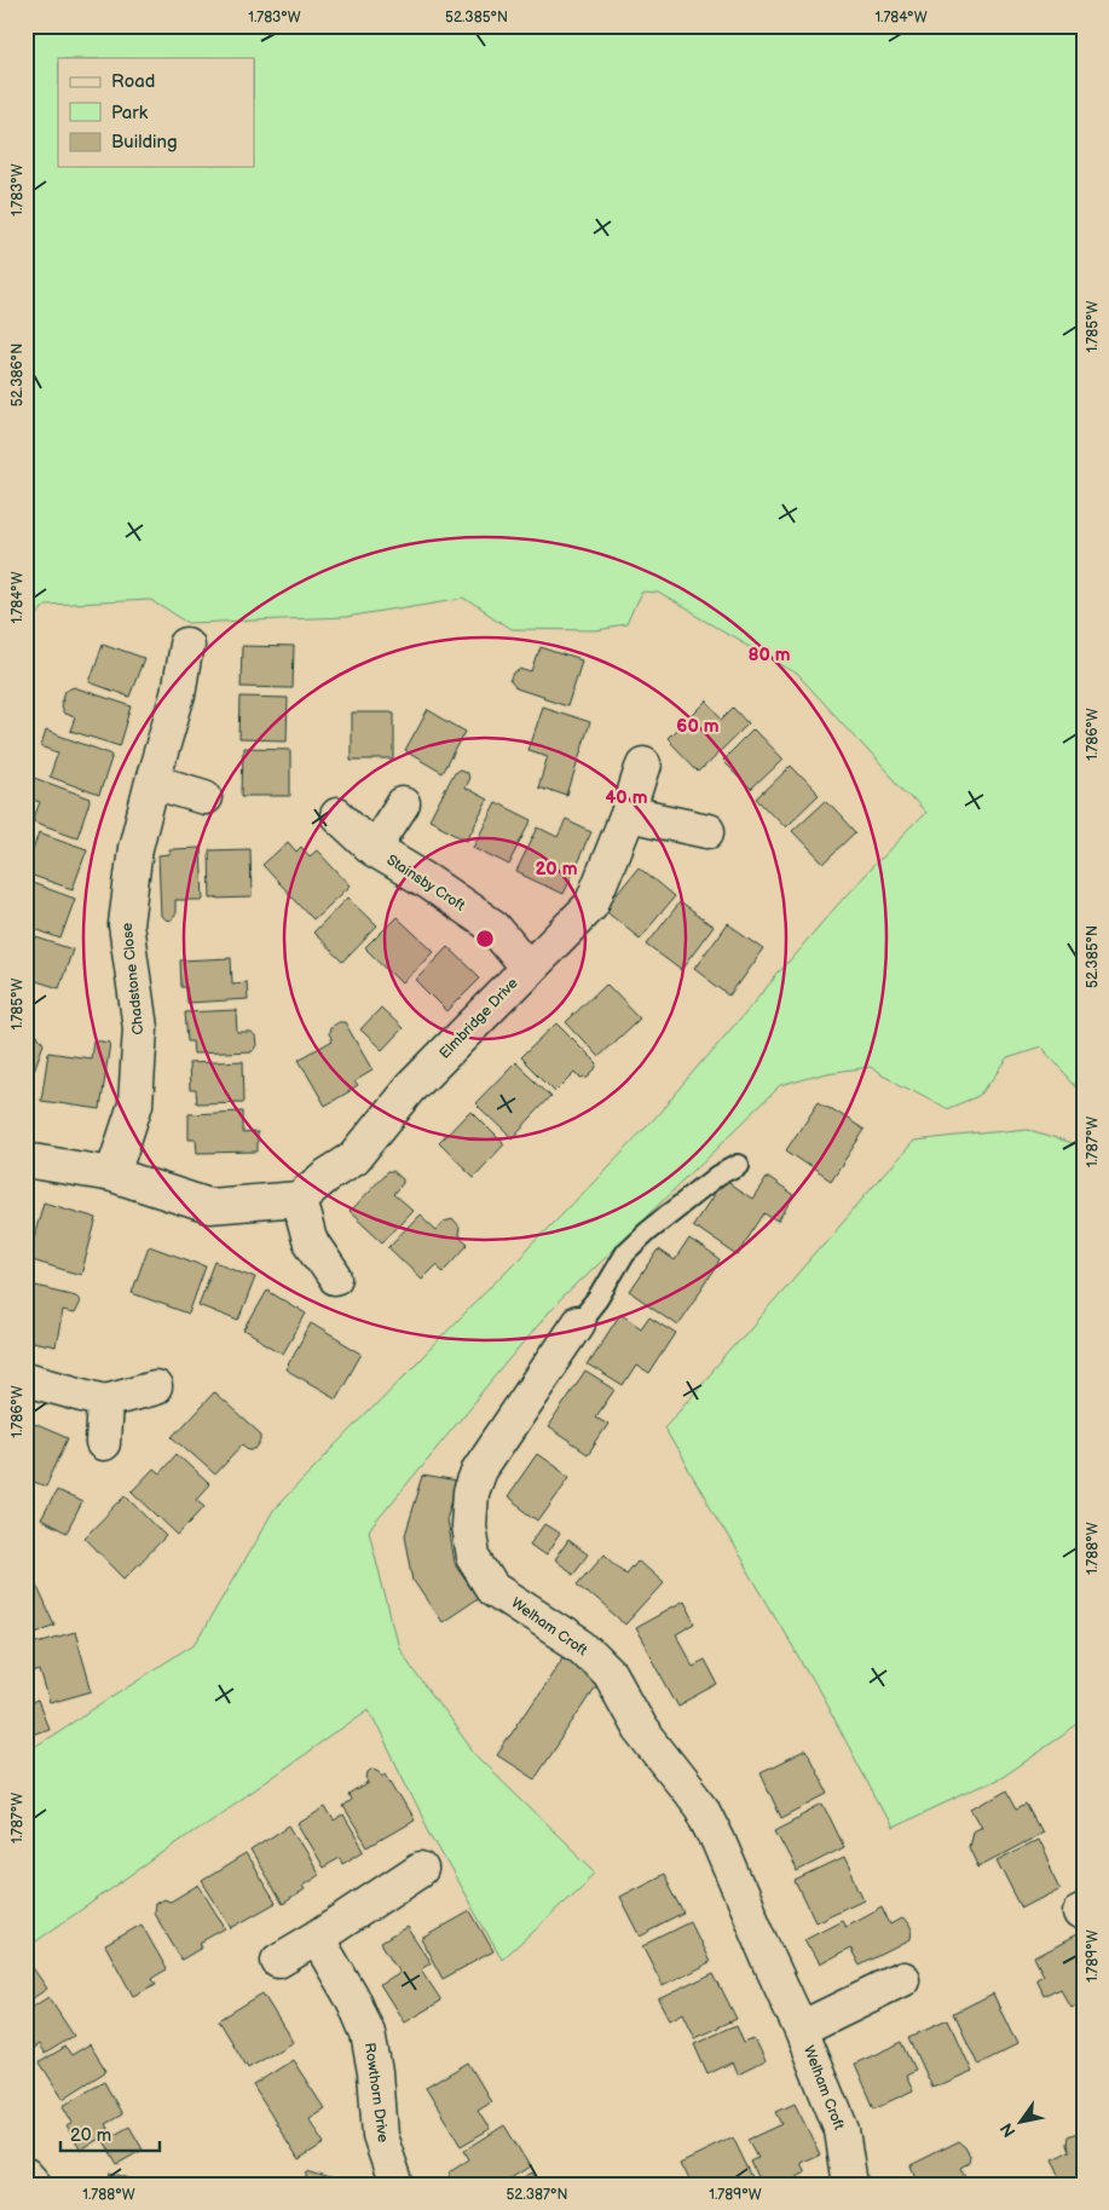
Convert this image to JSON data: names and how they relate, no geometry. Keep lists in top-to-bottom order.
{
  "streets": {
    "street": [
      "Stainsby Croft",
      "Chadstone Close",
      "Elmbridge Drive",
      "Welham Croft",
      "Rowthorn Drive"
    ]
  },
  "crossings": [
    ["Stainsby Croft", "Elmbridge Drive"]
  ],
  "legend": ["Road", "Park", "Building"],
  "scale_bar": "20 m",
  "north": "bottom left",
  "coordinates": [
    "1.783°W",
    "52.385°N",
    "1.784°W",
    "1.785°W",
    "52.386°N",
    "1.786°W",
    "1.787°W",
    "1.788°W",
    "1.789°W",
    "52.387°N"
  ],
  "rings": [
    "80 m",
    "60 m",
    "40 m",
    "20 m"
  ]
}
